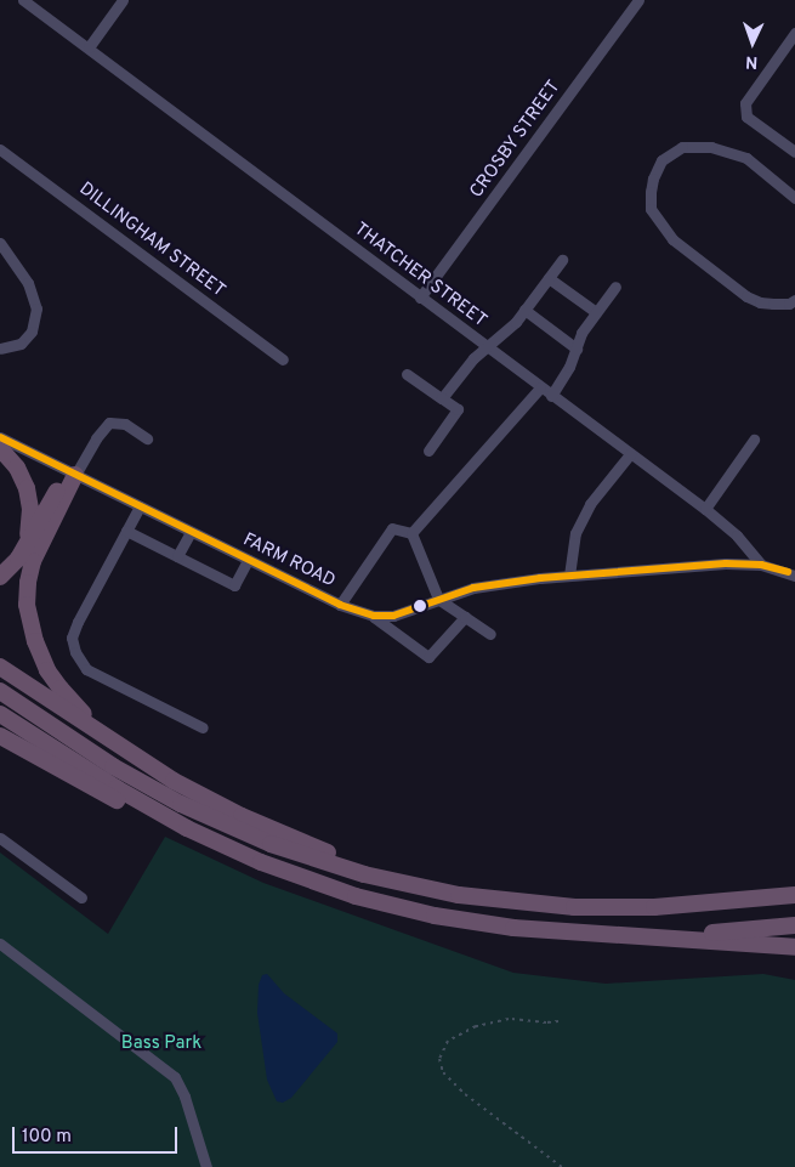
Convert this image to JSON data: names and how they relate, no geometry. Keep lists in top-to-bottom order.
{
  "streets": {
    "street": [
      "CROSBY STREET",
      "DILLINGHAM STREET",
      "THATCHER STREET",
      "FARM ROAD"
    ]
  },
  "crossings": [
    ["CROSBY STREET", "THATCHER STREET"],
    ["THATCHER STREET", "FARM ROAD"]
  ],
  "parks": ["Bass Park"],
  "scale_bar": "100 m",
  "north": "bottom"
}
